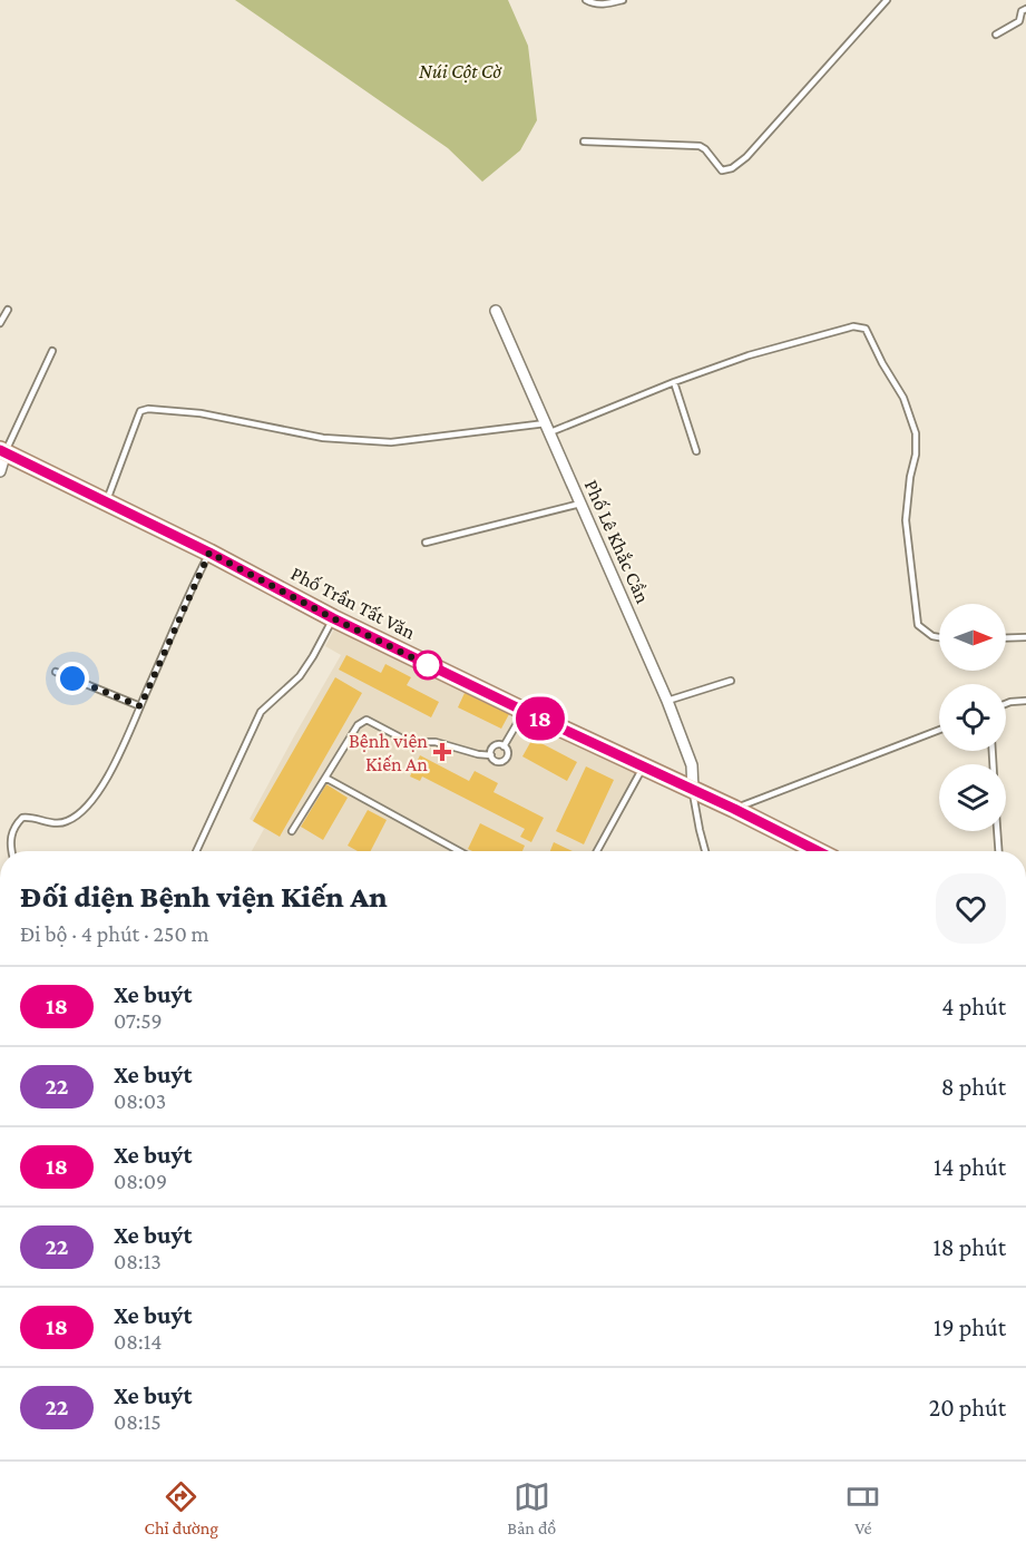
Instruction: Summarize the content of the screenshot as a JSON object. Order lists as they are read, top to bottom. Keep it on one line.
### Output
{"streets":{"main road":["Phố Trần Tất Văn"],"street":["Phố Lê Khắc Cần"]},"crossings":[["Phố Lê Khắc Cần","Phố Trần Tất Văn"]],"parks":["Núi Cột Cờ"],"places":{"health":["Bệnh viện Kiến An"]},"lines":["bus line 18"],"north":"right","page":{"on_map":"18","heading":["Đối diện Bệnh viện Kiến An","Đi bộ · 4 phút · 250 m"],"list":[{"mark":"18","name":"Xe buýt","note":"07:59","value":"4 phút"},{"mark":"22","name":"Xe buýt","note":"08:03","value":"8 phút"},{"mark":"18","name":"Xe buýt","note":"08:09","value":"14 phút"},{"mark":"22","name":"Xe buýt","note":"08:13","value":"18 phút"},{"mark":"18","name":"Xe buýt","note":"08:14","value":"19 phút"},{"mark":"22","name":"Xe buýt","note":"08:15","value":"20 phút"}],"tabs":["Chỉ đường","Bản đồ","Vé"]}}
